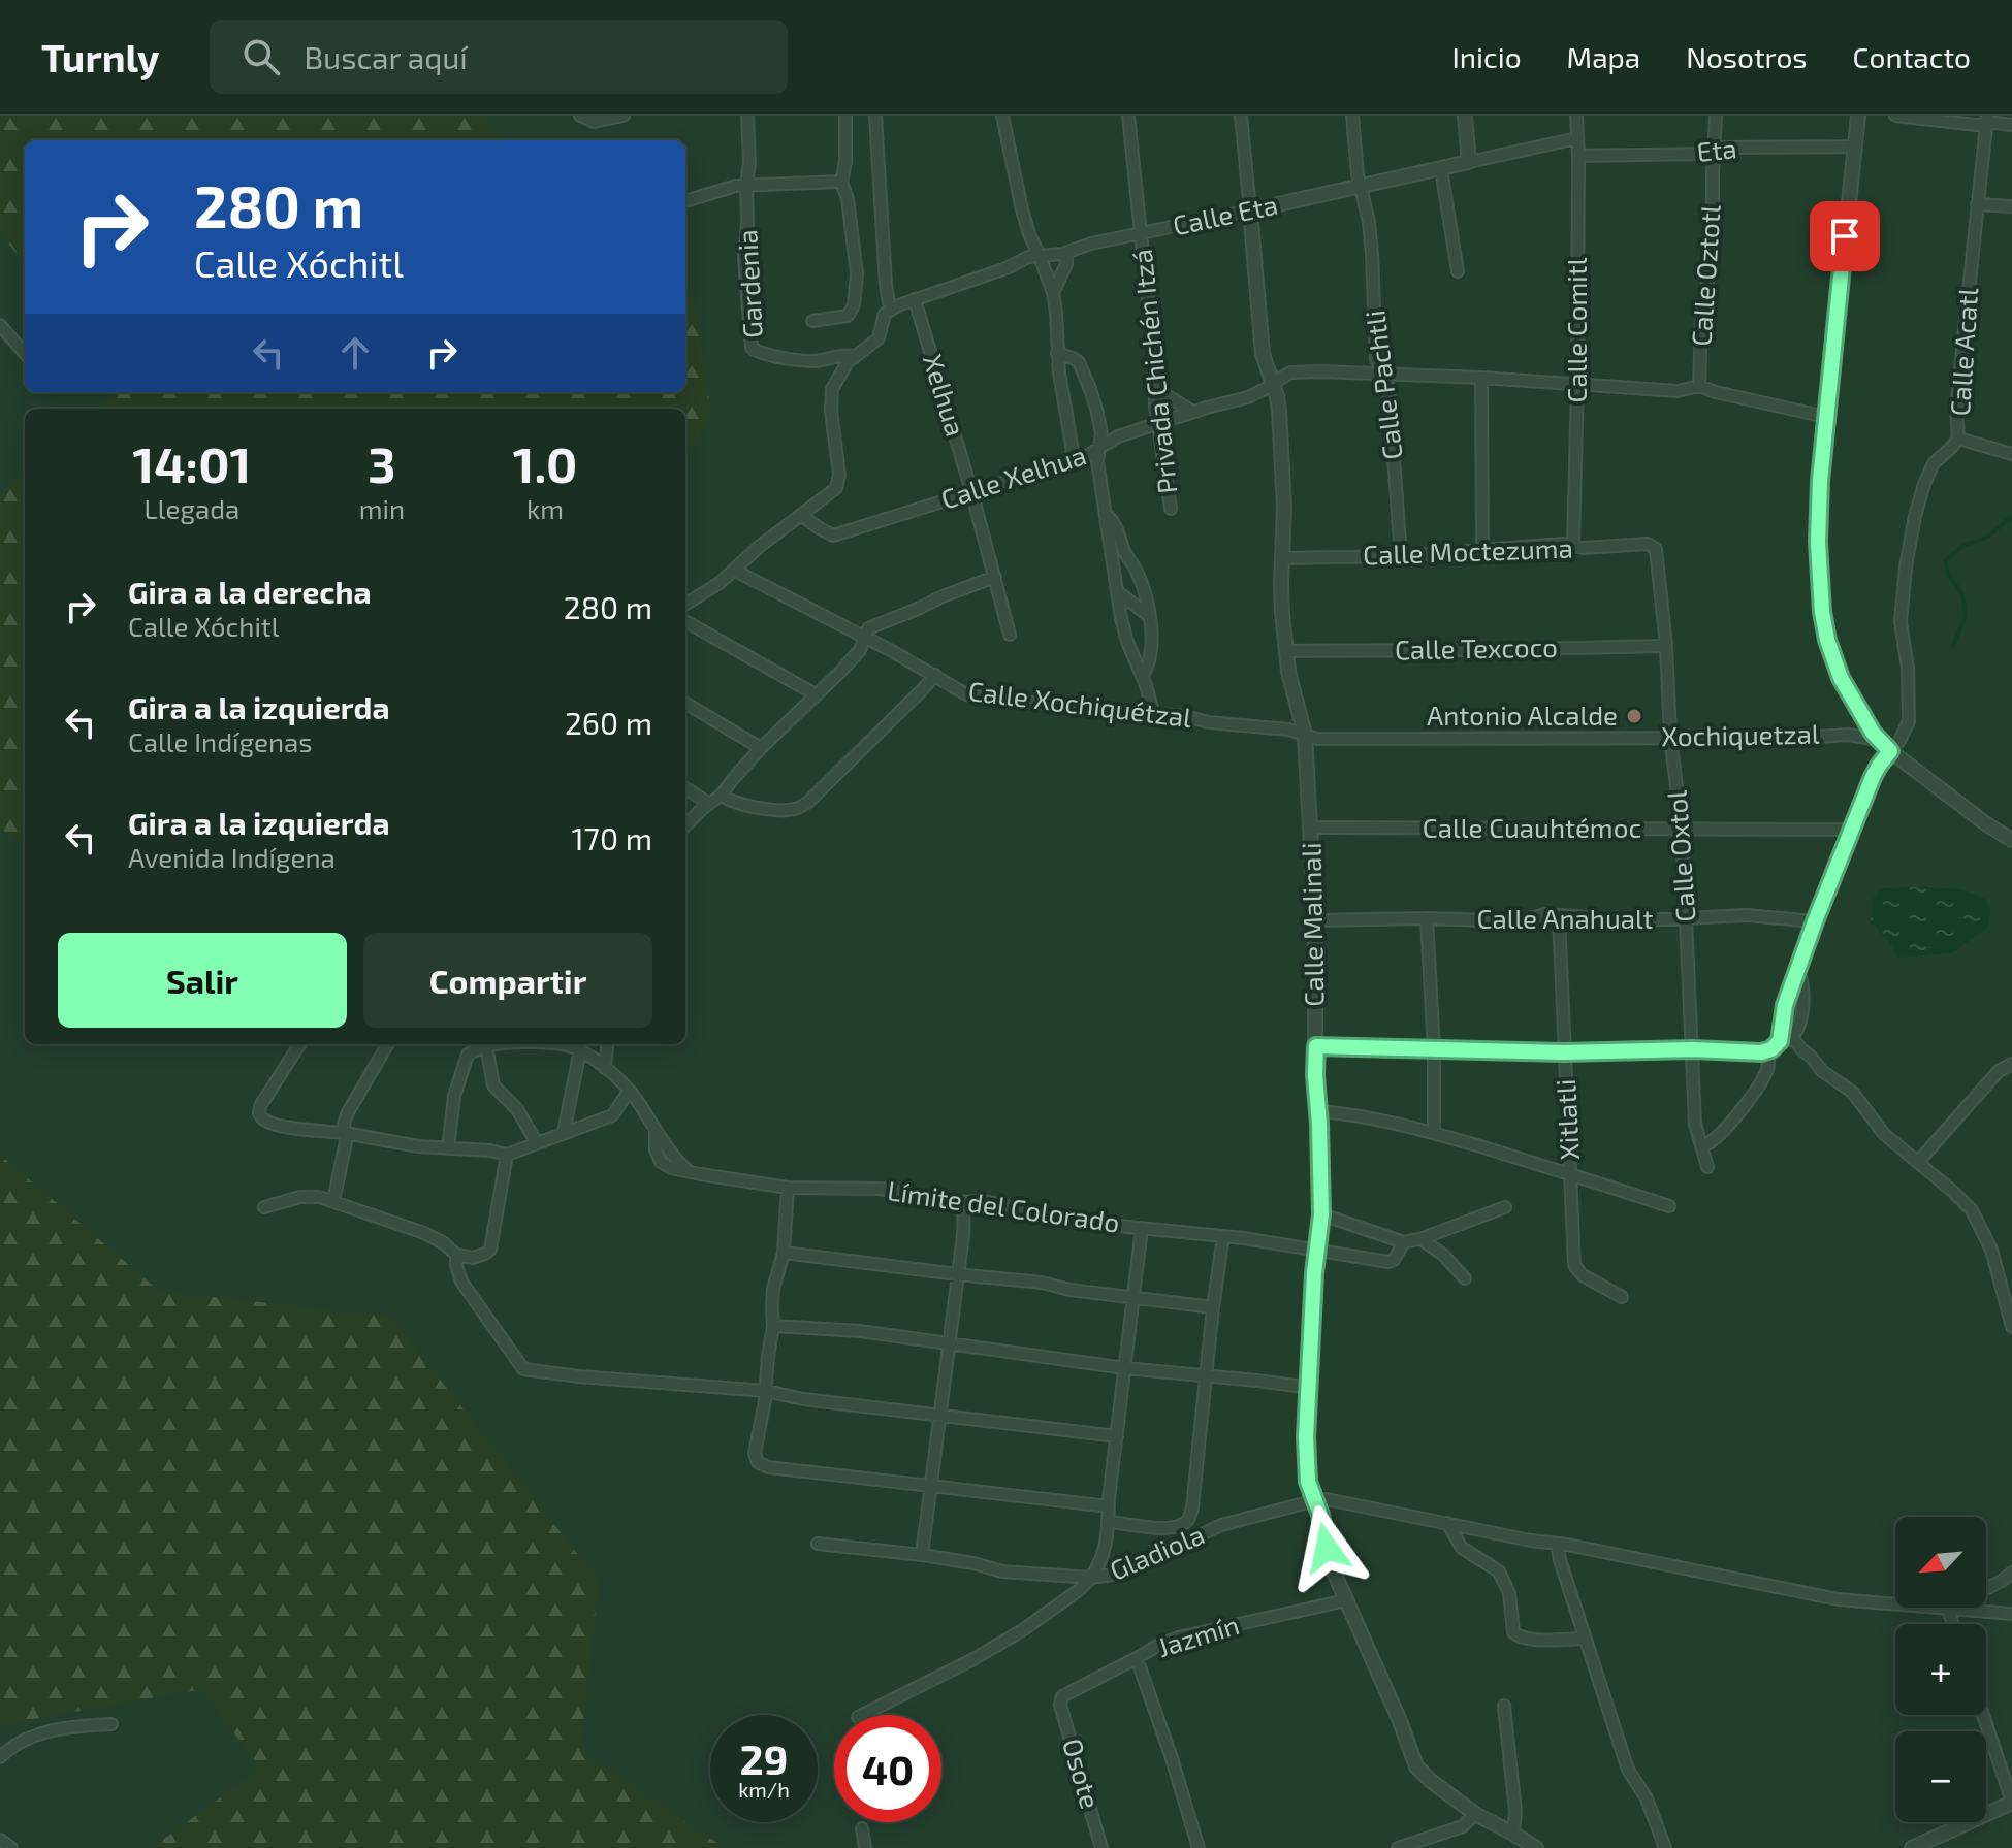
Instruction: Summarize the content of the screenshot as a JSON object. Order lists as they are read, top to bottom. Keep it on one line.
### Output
{"streets":{"street":["Eta","Calle Eta","Calle Oztotl","Gardenia","Calle Comitl","Calle Acatl","Privada Chichén Itzá","Calle Pachtli","Xelhua","Calle Xelhua","Calle Moctezuma","Calle Texcoco","Calle Xochiquétzal","Xochiquetzal","Calle Cuauhtémoc","Calle Oxtol","Calle Anahualt","Calle Malinali","Xitlatli","Límite del Colorado","Gladiola","Jazmín","Osote"]},"crossings":[["Eta","Calle Oztotl"],["Eta","Calle Comitl"],["Calle Eta","Gardenia"],["Calle Eta","Calle Comitl"],["Calle Eta","Privada Chichén Itzá"],["Calle Eta","Calle Pachtli"],["Calle Eta","Xelhua"],["Calle Eta","Calle Xelhua"],["Calle Eta","Calle Malinali"],["Calle Comitl","Calle Moctezuma"],["Privada Chichén Itzá","Calle Xelhua"],["Calle Pachtli","Calle Moctezuma"],["Xelhua","Calle Xelhua"],["Calle Xelhua","Calle Malinali"],["Calle Moctezuma","Calle Oxtol"],["Calle Moctezuma","Calle Malinali"],["Calle Texcoco","Calle Oxtol"],["Calle Texcoco","Calle Malinali"],["Calle Xochiquétzal","Xochiquetzal"],["Calle Xochiquétzal","Calle Malinali"],["Xochiquetzal","Calle Oxtol"],["Xochiquetzal","Calle Malinali"],["Calle Cuauhtémoc","Calle Oxtol"],["Calle Cuauhtémoc","Calle Malinali"],["Calle Oxtol","Calle Anahualt"],["Calle Anahualt","Calle Malinali"],["Calle Anahualt","Xitlatli"],["Calle Malinali","Límite del Colorado"],["Calle Malinali","Gladiola"],["Calle Malinali","Jazmín"],["Jazmín","Osote"]],"places":["Antonio Alcalde"],"north":"bottom left","page":{"header":"Turnly","search":"Buscar aquí","nav":["Inicio","Mapa","Nosotros","Contacto"],"turn":["280 m","Calle Xóchitl"],"eta":["14:01","Llegada","3","min","1.0","km"],"list":[{"name":"Gira a la derecha","note":"Calle Xóchitl","value":"280 m"},{"name":"Gira a la izquierda","note":"Calle Indígenas","value":"260 m"},{"name":"Gira a la izquierda","note":"Avenida Indígena","value":"170 m"}],"buttons":["Salir","Compartir"],"map_buttons":["+","−"],"speed":"29 km/h","limit":"40"}}
